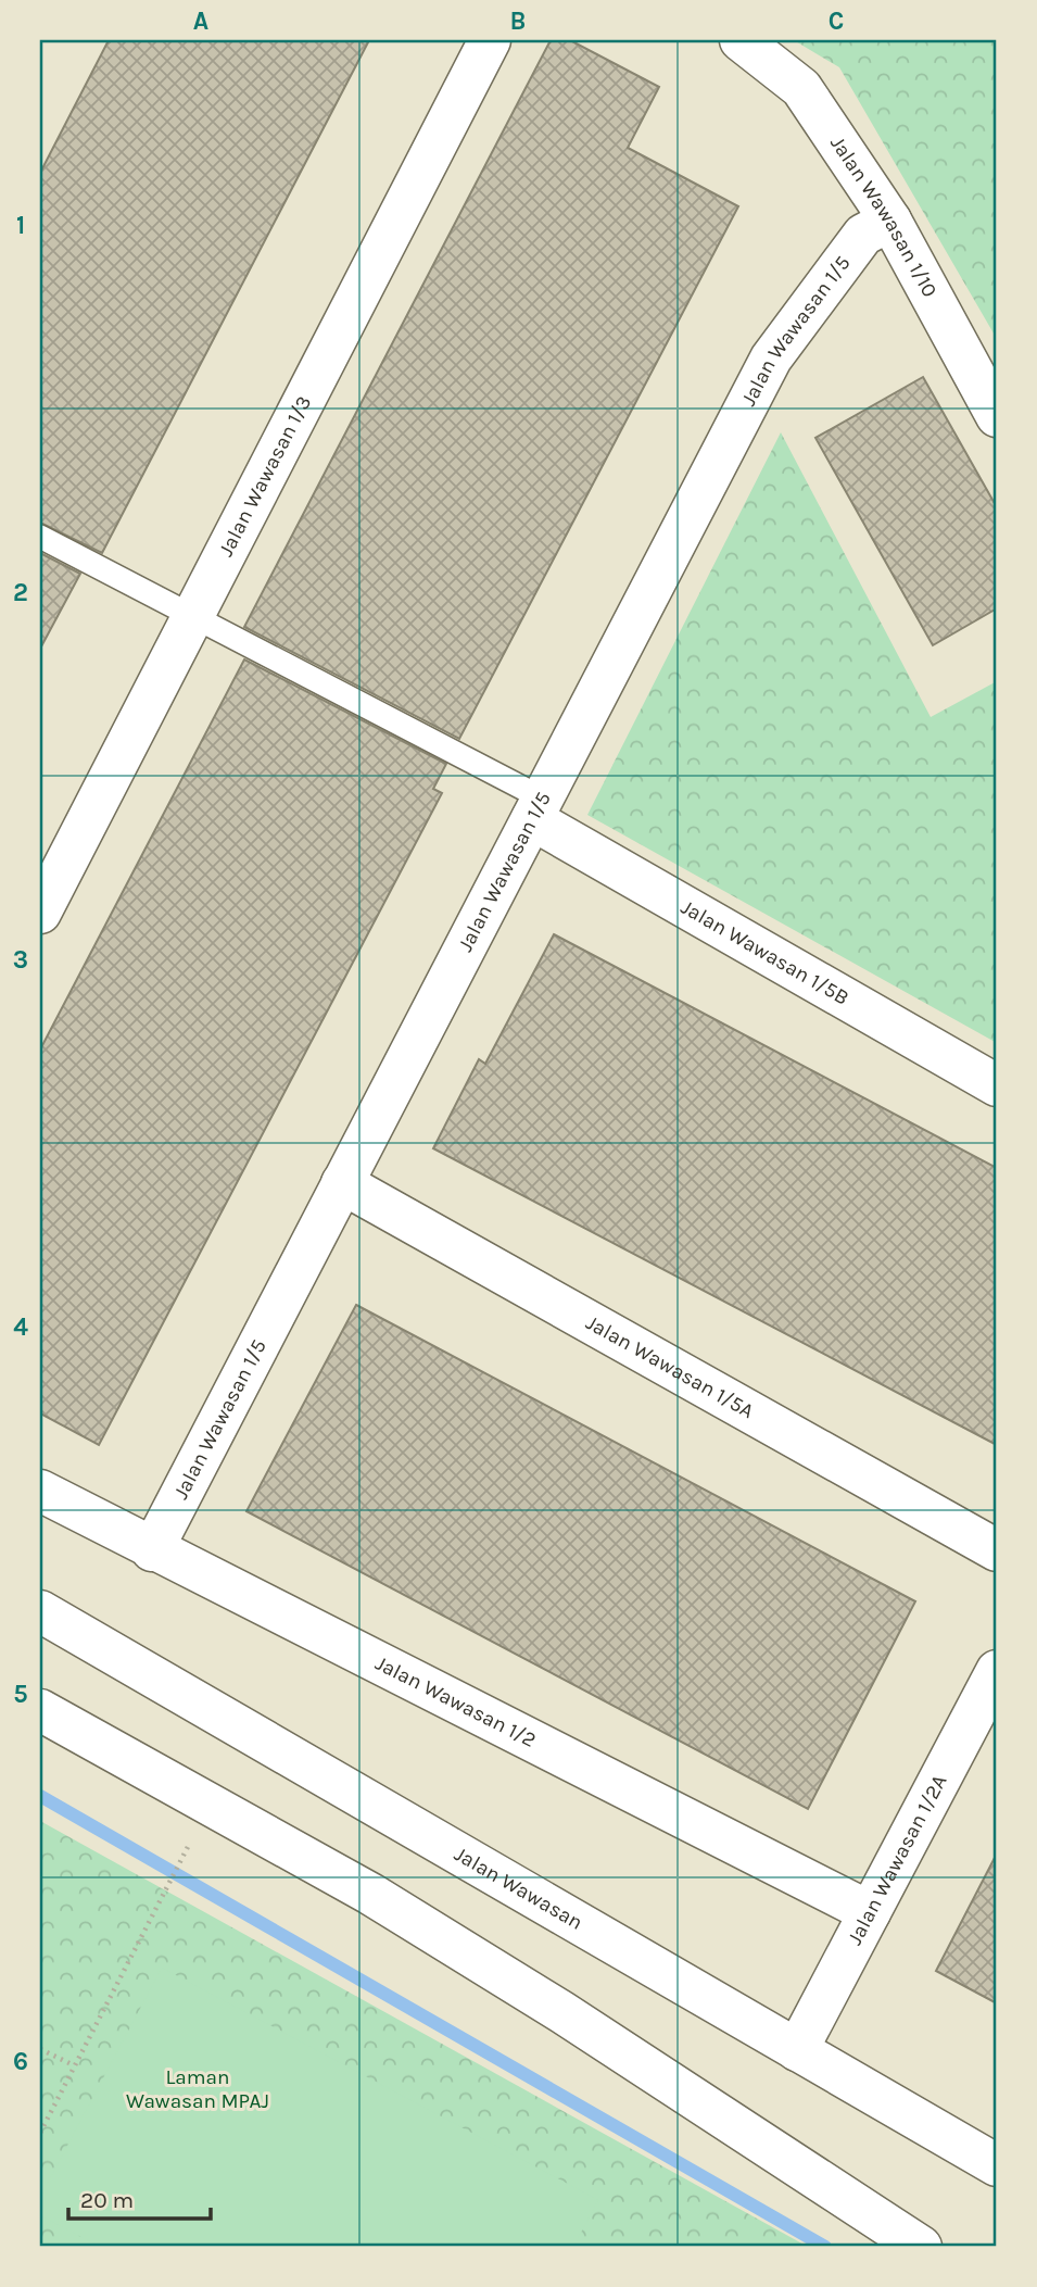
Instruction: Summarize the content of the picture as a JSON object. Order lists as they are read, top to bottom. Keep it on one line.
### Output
{"streets":{"street":["Jalan Wawasan 1/10","Jalan Wawasan 1/5","Jalan Wawasan 1/3","Jalan Wawasan 1/5B","Jalan Wawasan 1/5A","Jalan Wawasan 1/2","Jalan Wawasan 1/2A","Jalan Wawasan"]},"crossings":[["Jalan Wawasan 1/10","Jalan Wawasan 1/5"],["Jalan Wawasan 1/5","Jalan Wawasan 1/5B"],["Jalan Wawasan 1/5","Jalan Wawasan 1/5A"],["Jalan Wawasan 1/5","Jalan Wawasan 1/2"],["Jalan Wawasan 1/2","Jalan Wawasan 1/2A"],["Jalan Wawasan 1/2A","Jalan Wawasan"]],"parks":["Laman Wawasan MPAJ"],"scale_bar":"20 m","grid":{"columns":["A","B","C"],"rows":["1","2","3","4","5","6"]}}
